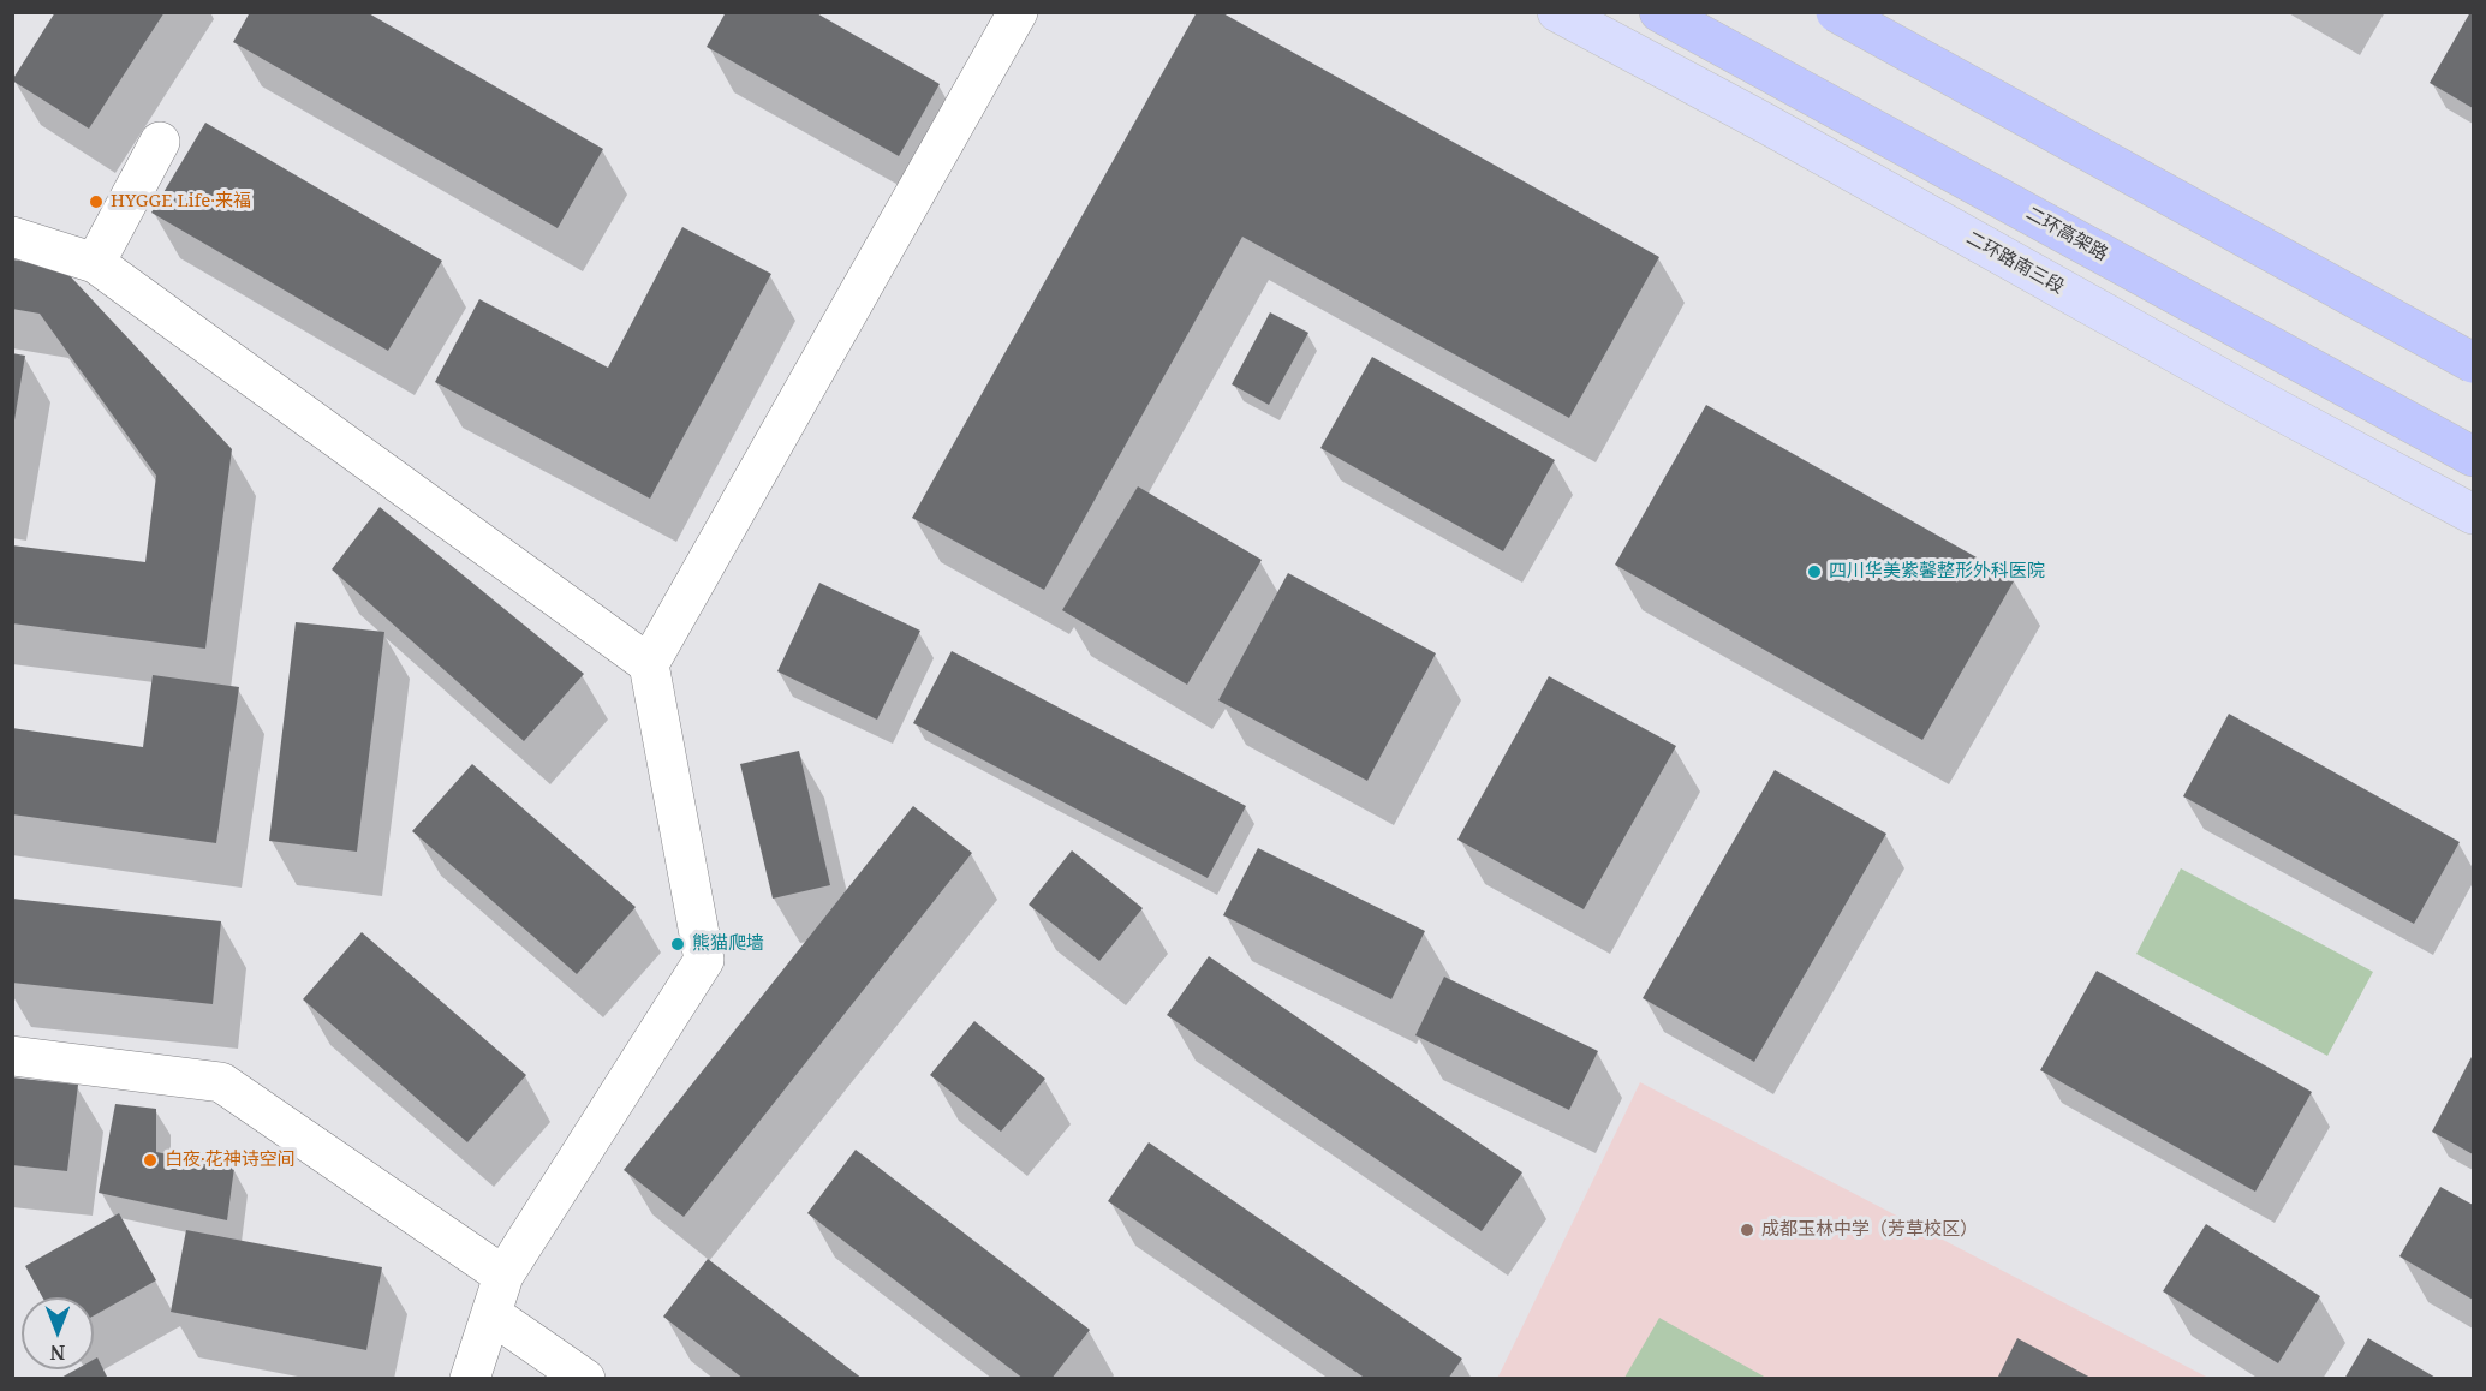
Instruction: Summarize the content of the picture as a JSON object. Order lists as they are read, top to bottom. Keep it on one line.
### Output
{"streets":{"highway":["二环高架路"],"main road":["二环路南三段"]},"places":["HYGGE Life·来福","四川华美紫馨整形外科医院","熊猫爬墙","白夜·花神诗空间","成都玉林中学（芳草校区）"],"north":"bottom"}
